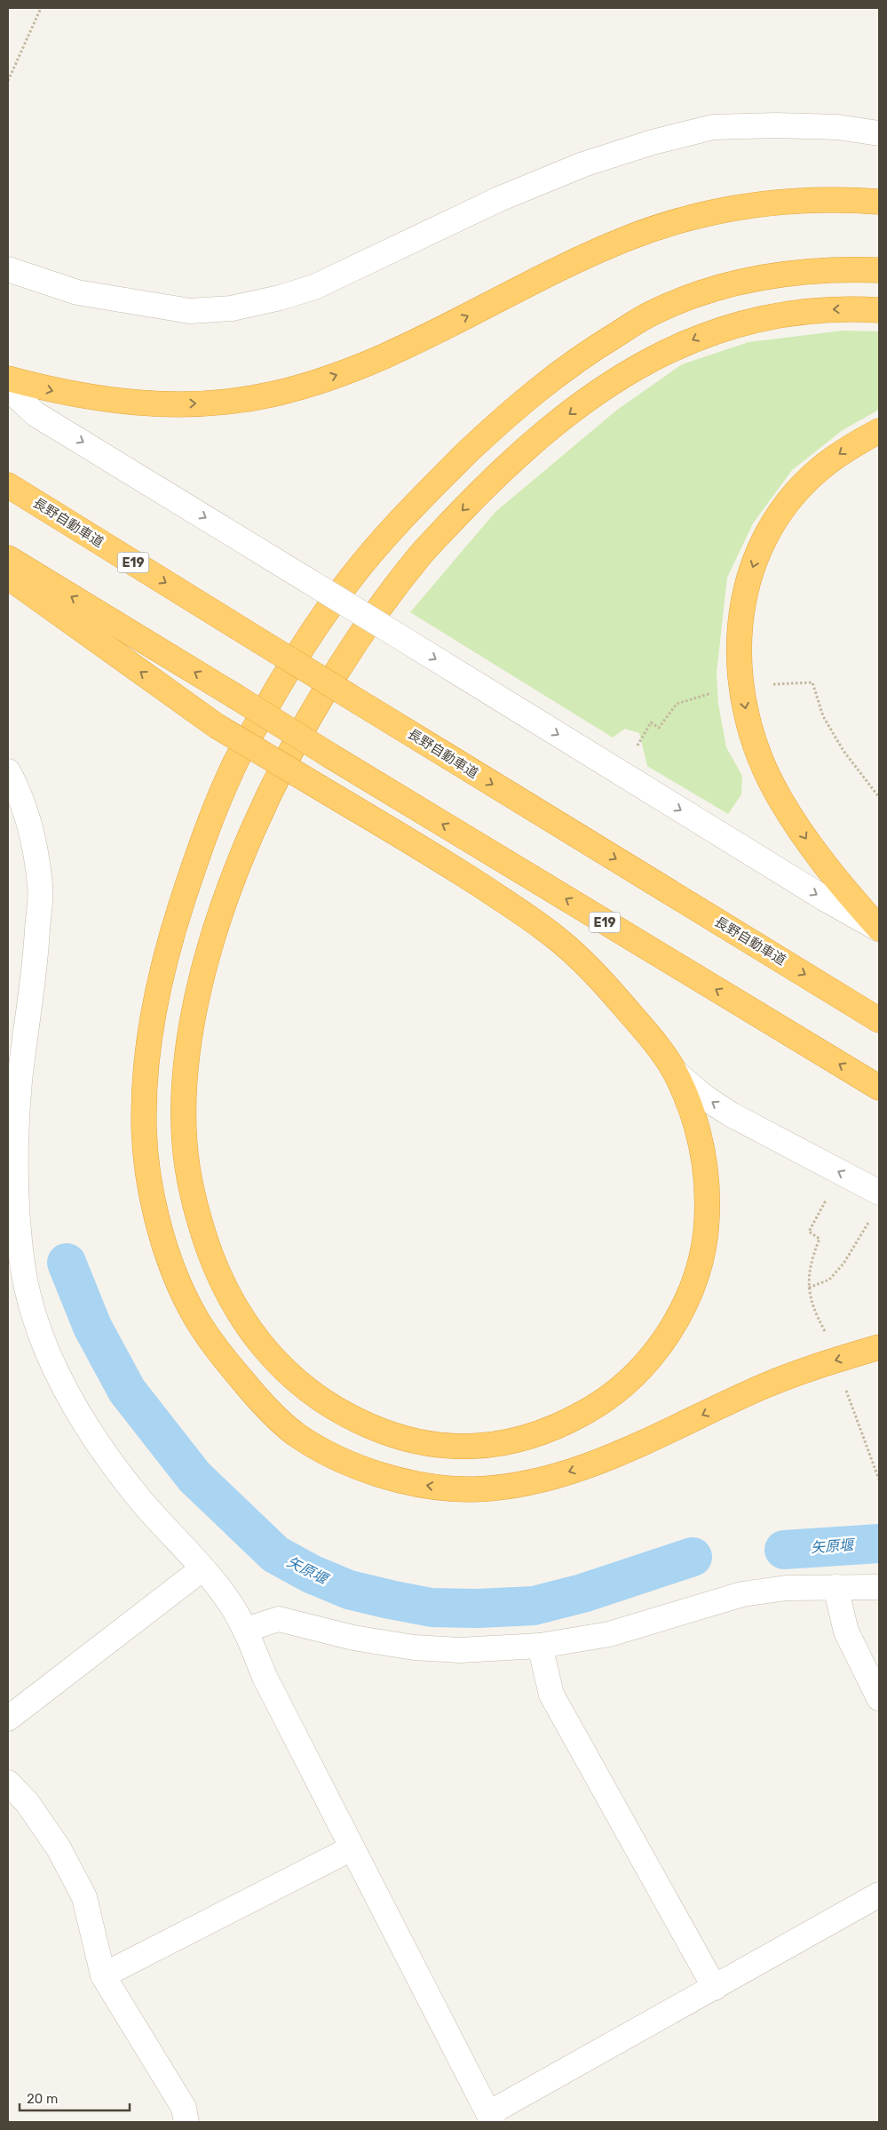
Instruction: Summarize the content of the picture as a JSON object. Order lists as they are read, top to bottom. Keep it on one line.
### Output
{"streets":{"highway":["長野自動車道","E19"]},"water":["矢原堰"],"scale_bar":"20 m"}
